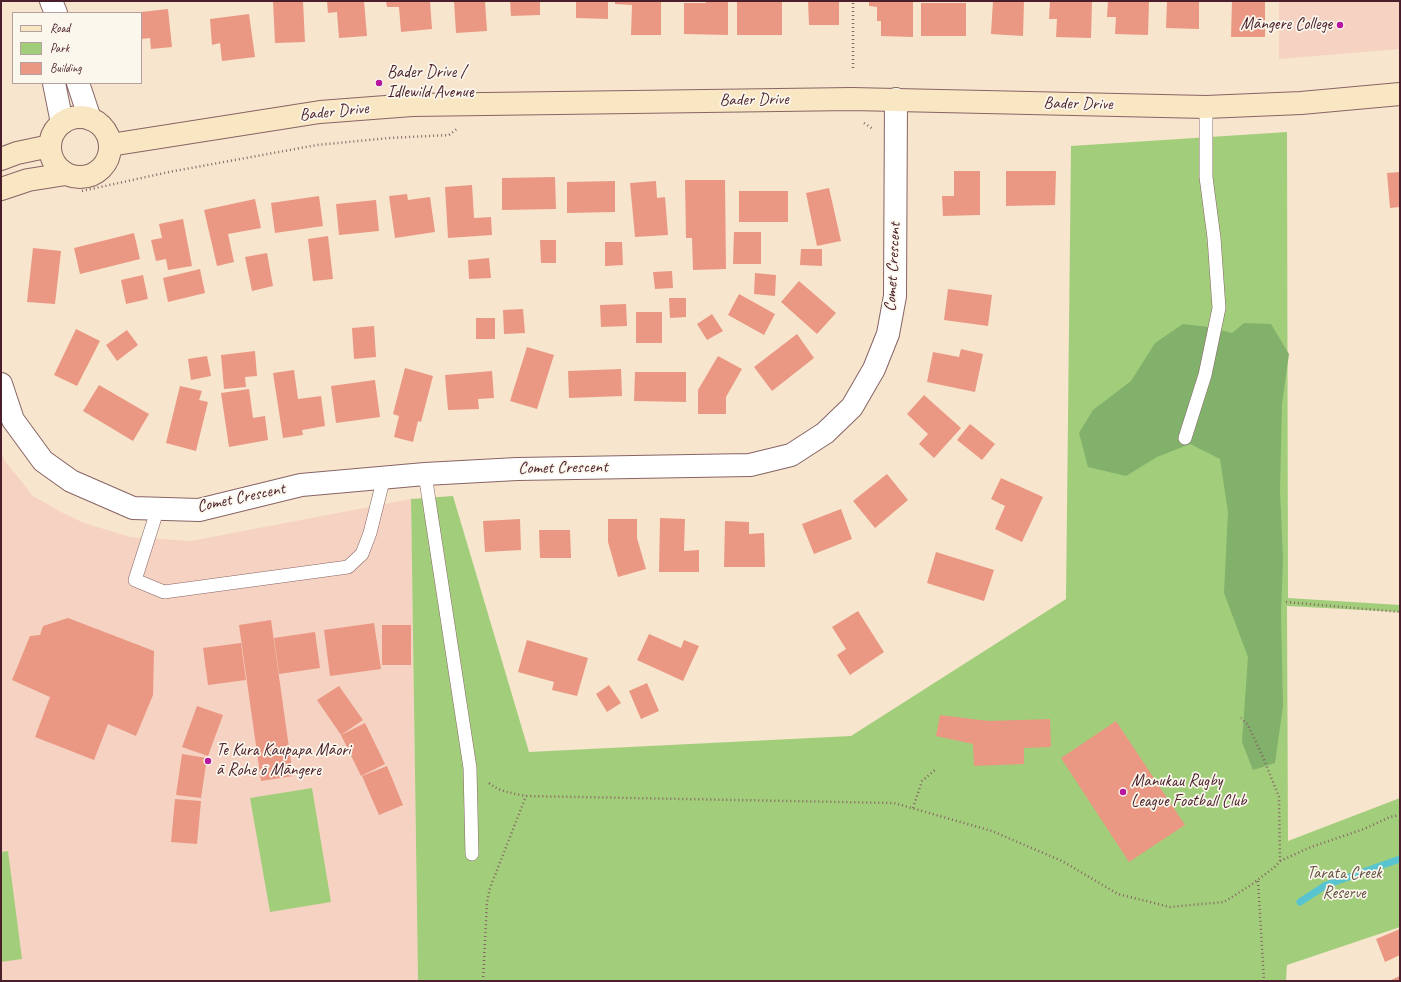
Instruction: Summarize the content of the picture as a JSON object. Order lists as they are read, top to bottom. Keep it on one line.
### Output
{"streets":{"main road":["Bader Drive"],"street":["Comet Crescent"]},"crossings":[["Bader Drive","Comet Crescent"]],"parks":["Tarata Creek Reserve"],"places":["Māngere College","Bader Drive / Idlewild Avenue","Te Kura Kaupapa Māori ā Rohe ō Māngere","Manukau Rugby League Football Club"],"legend":["Road","Park","Building"]}
